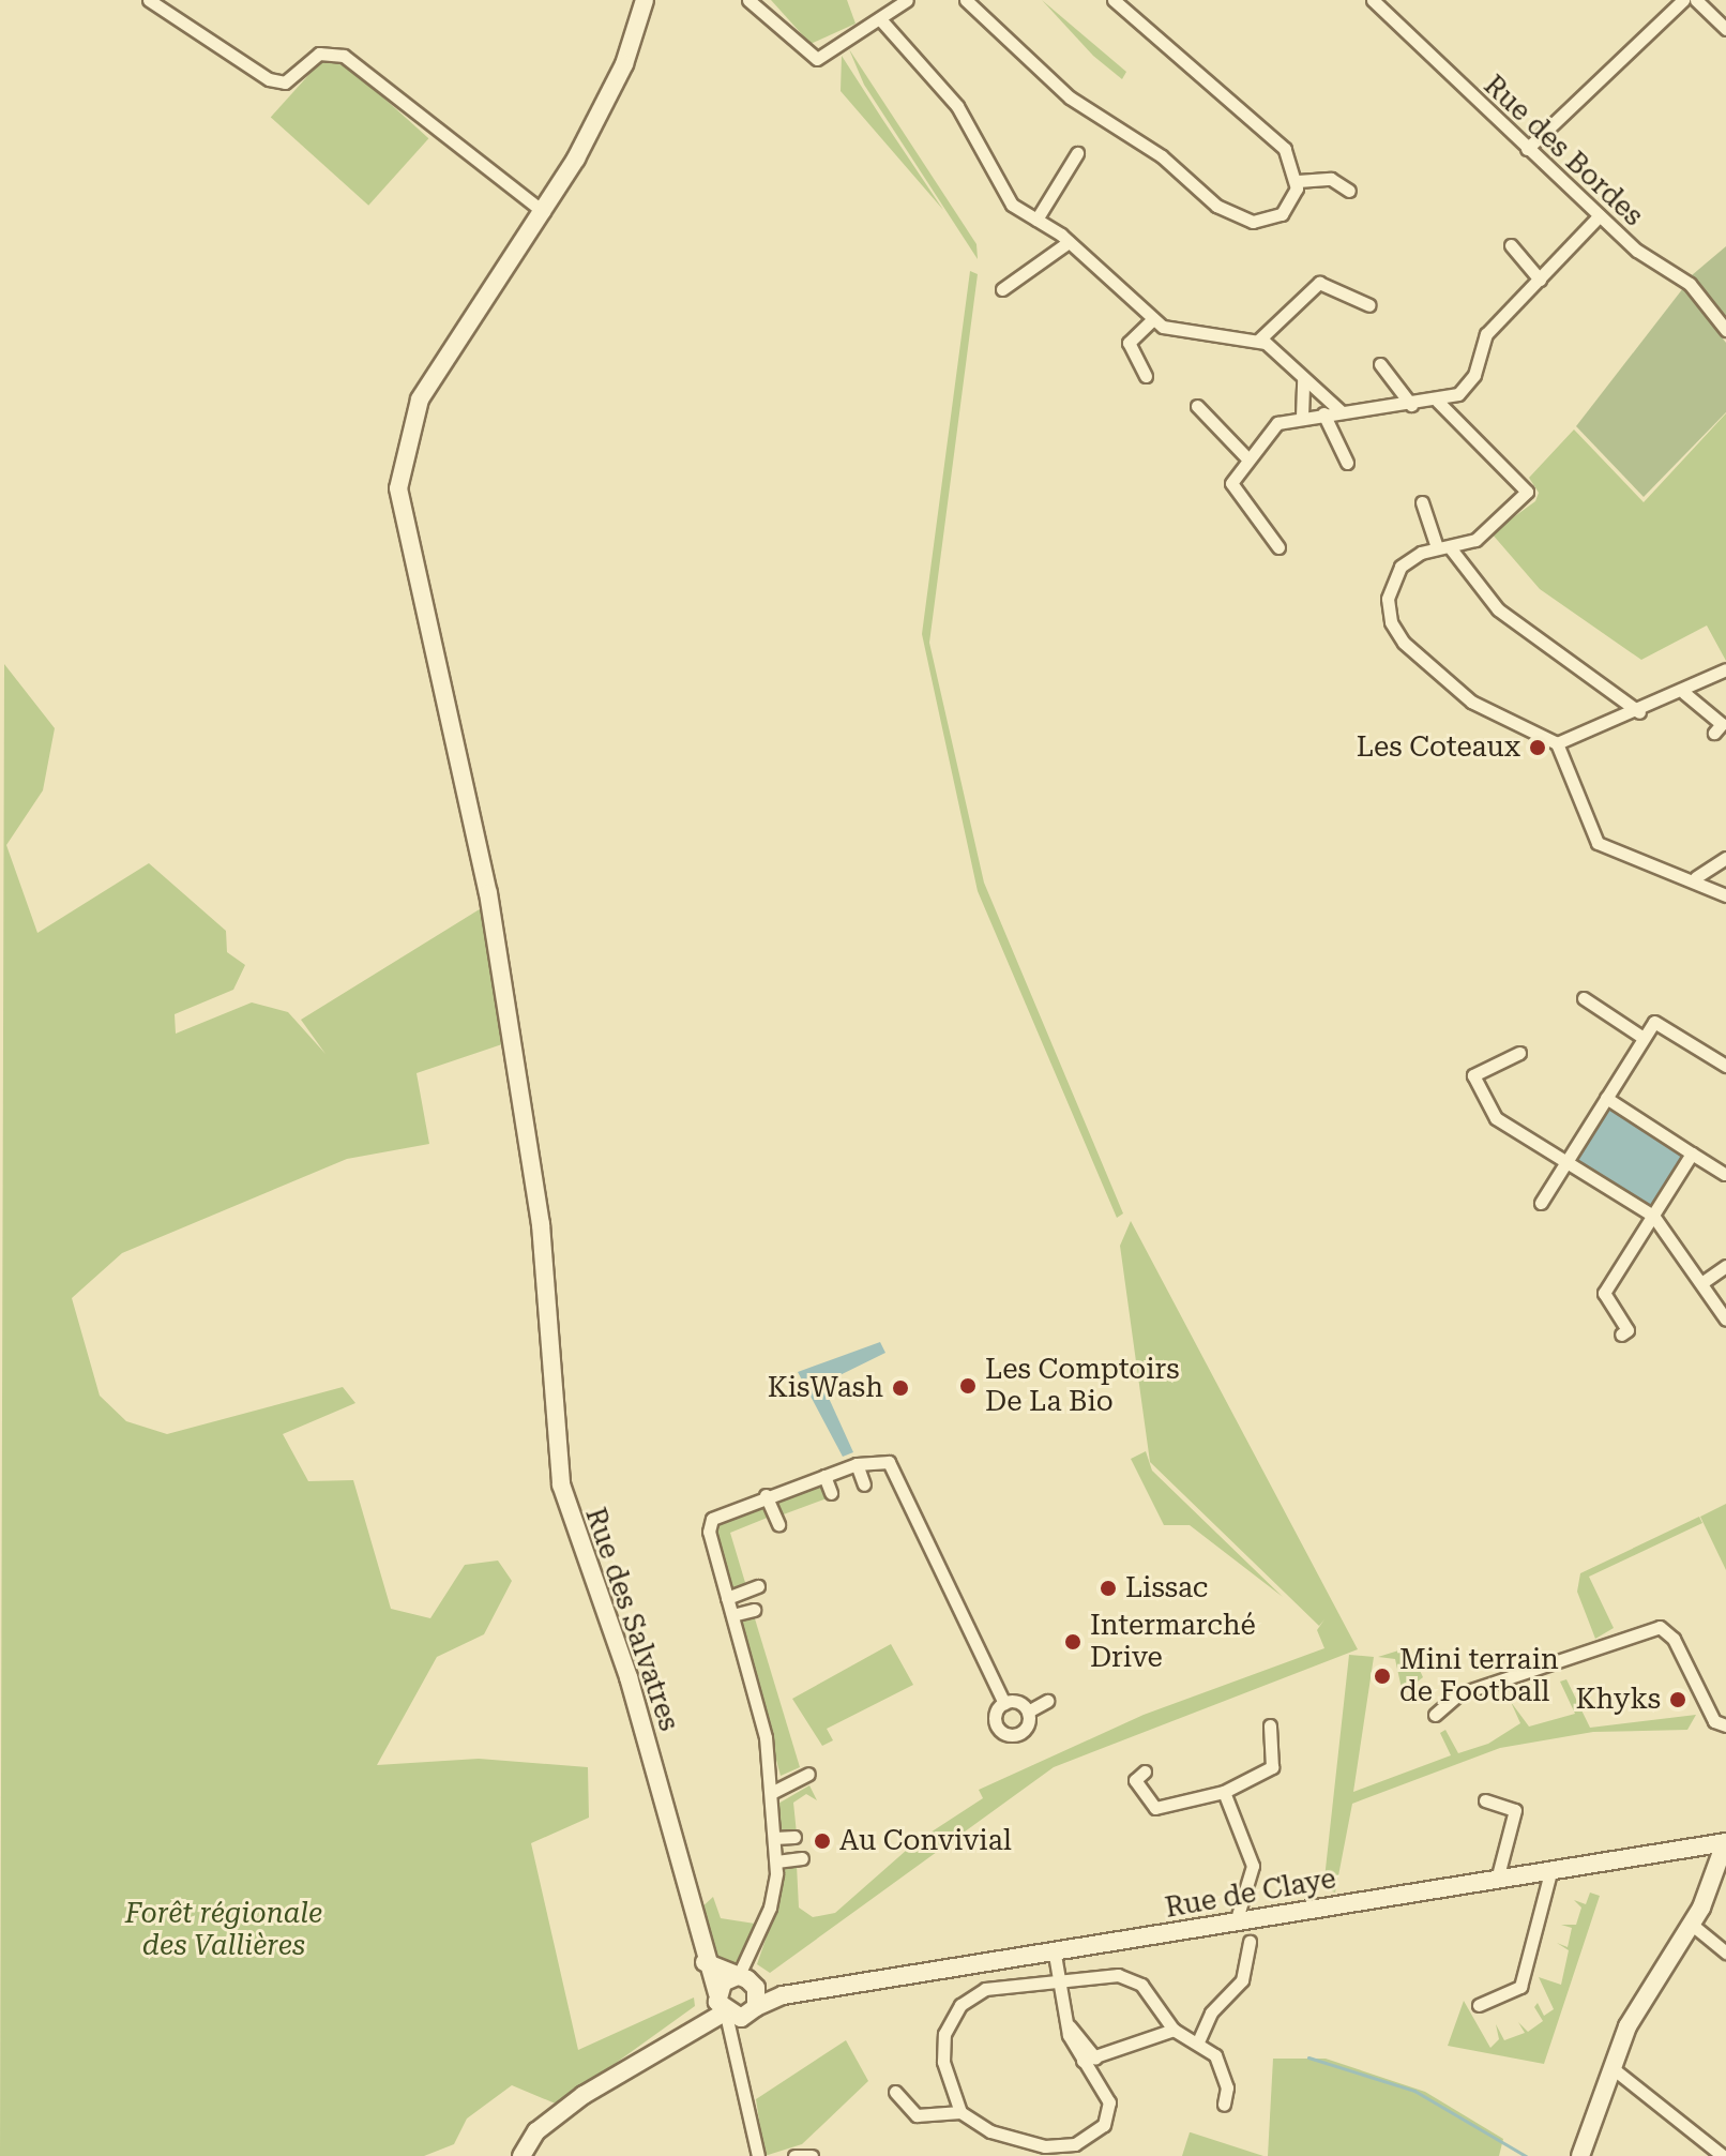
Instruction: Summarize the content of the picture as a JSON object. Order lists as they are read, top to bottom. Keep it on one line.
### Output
{"streets":{"street":["Rue des Bordes","Rue des Salvatres","Rue de Claye"]},"parks":["Forêt régionale des Vallières"],"places":["Les Coteaux","Les Comptoirs De La Bio","KisWash","Lissac","Intermarché Drive","Mini terrain de Football","Khyks","Au Convivial"]}
